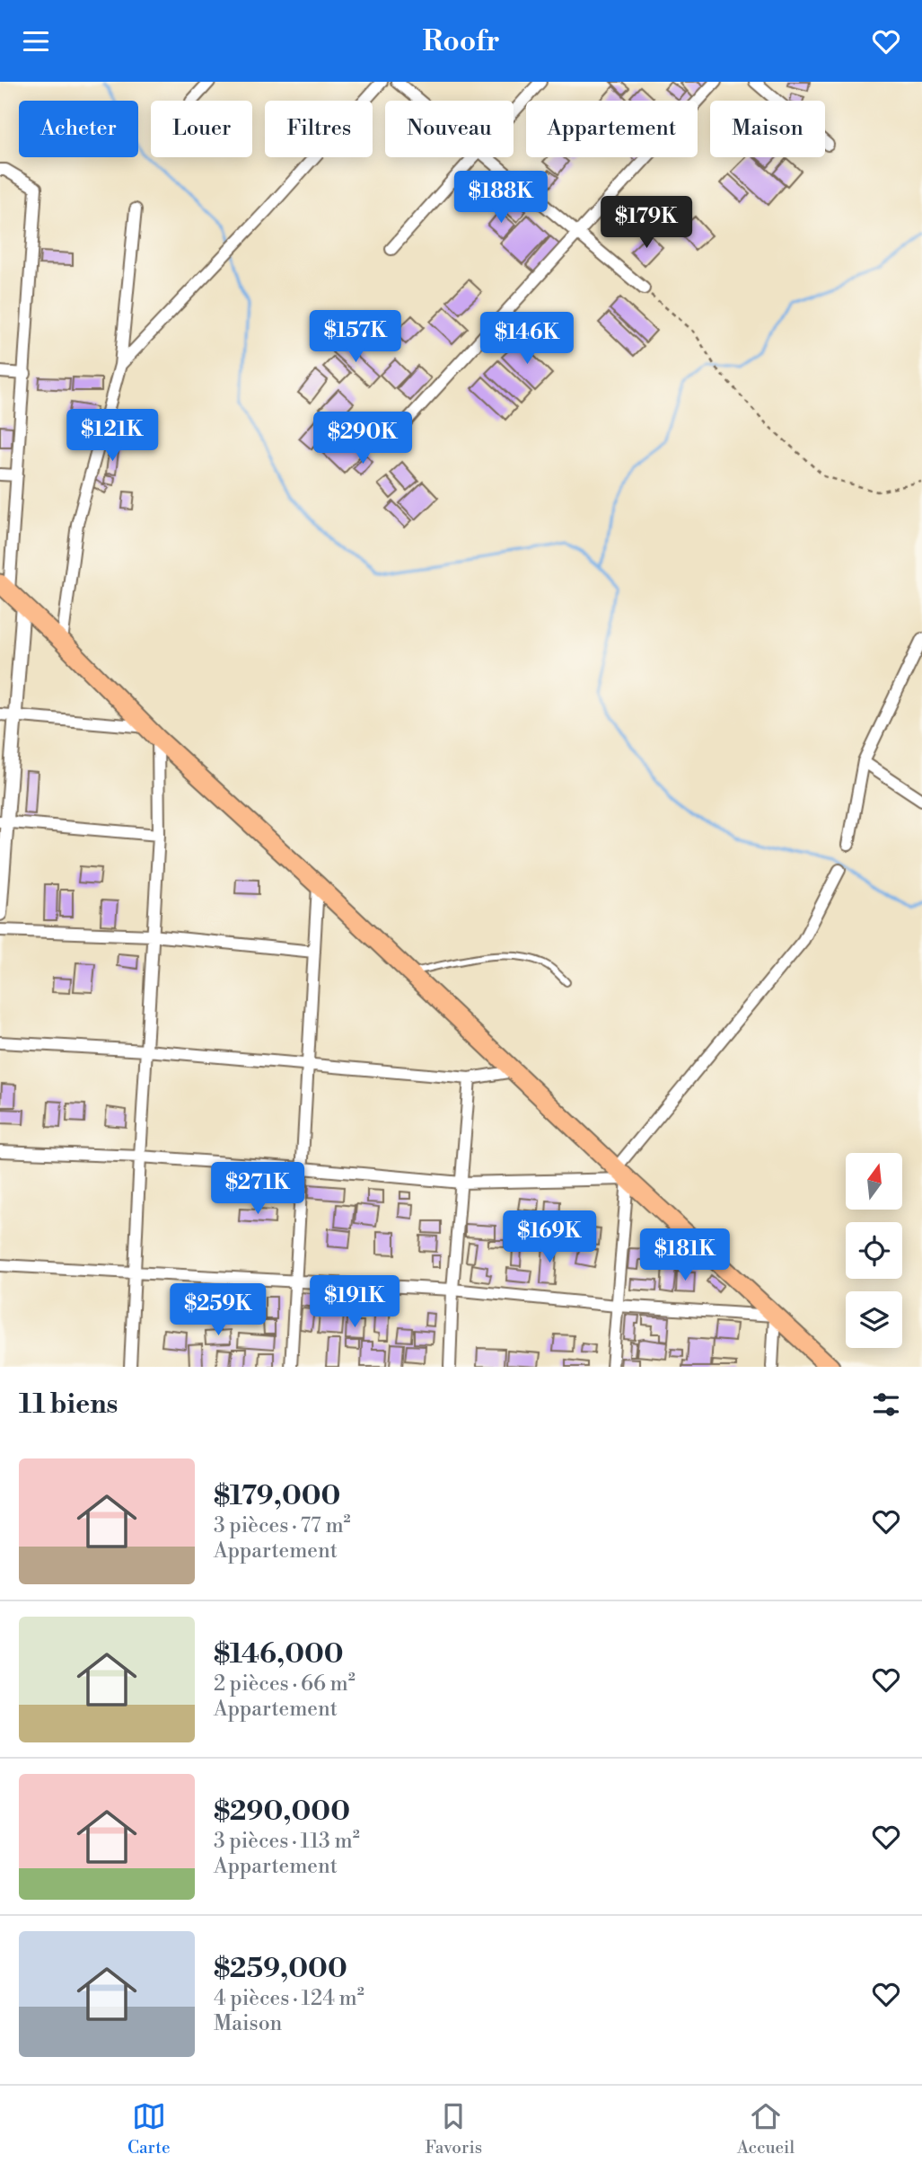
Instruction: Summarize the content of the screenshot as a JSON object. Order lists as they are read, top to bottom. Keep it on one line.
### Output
{"north":"top","page":{"header":"Roofr","chip":["Acheter","Louer","Filtres","Nouveau","Appartement","Maison"],"price":["$188K","$179K","$157K","$146K","$121K","$290K","$271K","$169K","$181K","$191K","$259K"],"heading":"11 biens","list":[{"name":"$179,000","note":"3 pièces · 77 m² · Appartement"},{"name":"$146,000","note":"2 pièces · 66 m² · Appartement"},{"name":"$290,000","note":"3 pièces · 113 m² · Appartement"},{"name":"$259,000","note":"4 pièces · 124 m² · Maison"}],"tabs":["Carte","Favoris","Accueil"]}}
